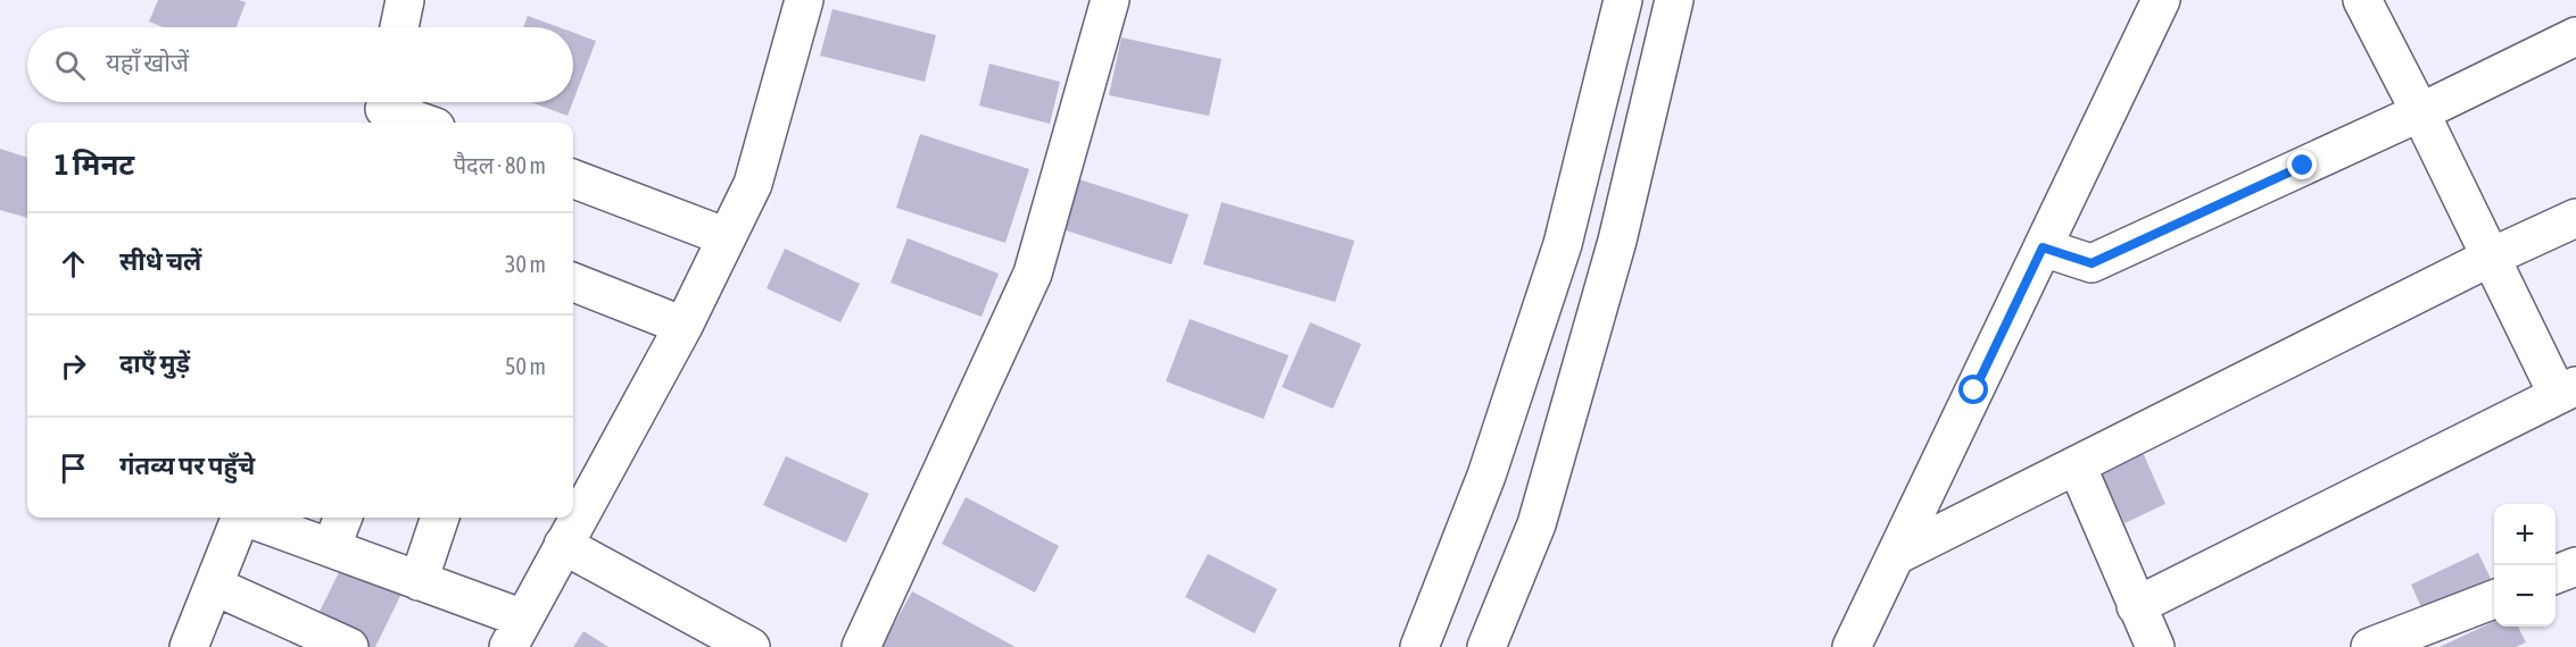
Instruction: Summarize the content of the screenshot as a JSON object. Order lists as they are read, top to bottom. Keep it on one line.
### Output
{"page":{"search":"यहाँ खोजें","heading":["1 मिनट","पैदल · 80 m"],"list":[["सीधे चलें","30 m"],["दाएँ मुड़ें","50 m"],"गंतव्य पर पहुँचे"],"map_buttons":["+","−"]}}
